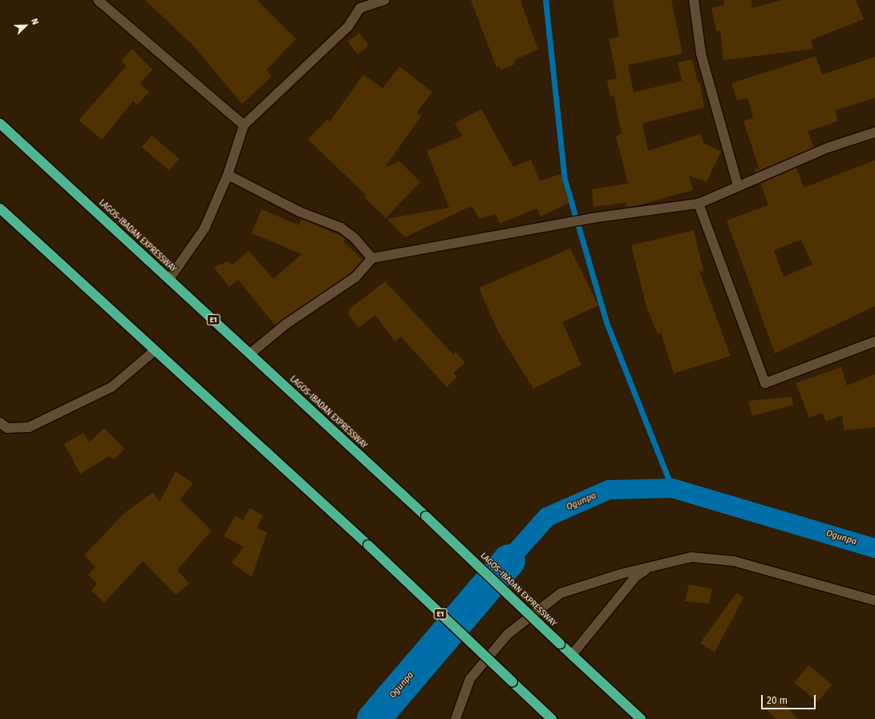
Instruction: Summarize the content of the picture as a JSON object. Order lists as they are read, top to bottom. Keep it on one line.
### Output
{"streets":{"highway":["LAGOS-IBADAN EXPRESSWAY","E1"]},"water":["Ogunpa"],"scale_bar":"20 m","north":"top right"}
